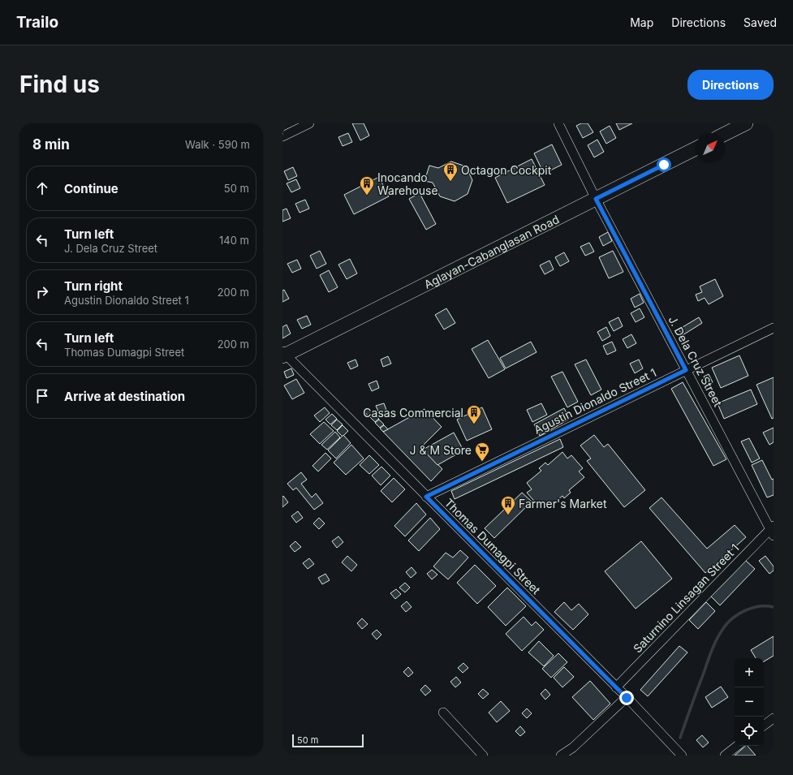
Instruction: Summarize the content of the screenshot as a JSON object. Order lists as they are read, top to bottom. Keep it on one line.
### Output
{"streets":{"main road":["Aglayan-Cabanglasan Road"],"street":["J. Dela Cruz Street","Agustin Dionaldo Street 1","Thomas Dumagpi Street","Saturnino Linsagan Street 1"]},"crossings":[["Aglayan-Cabanglasan Road","J. Dela Cruz Street"],["Aglayan-Cabanglasan Road","Thomas Dumagpi Street"],["J. Dela Cruz Street","Agustin Dionaldo Street 1"],["J. Dela Cruz Street","Saturnino Linsagan Street 1"],["Agustin Dionaldo Street 1","Thomas Dumagpi Street"],["Thomas Dumagpi Street","Saturnino Linsagan Street 1"]],"places":{"building":["Octagon Cockpit","Inocando Warehouse","Casas Commercial","Farmer's Market"],"supermarket":["J & M Store"]},"scale_bar":"50 m","north":"top right","page":{"header":"Trailo","nav":["Map","Directions","Saved"],"buttons":"Directions","title":"Find us","heading":["8 min","Walk · 590 m"],"list":[["Continue","50 m"],["Turn left","J. Dela Cruz Street","140 m"],["Turn right","Agustin Dionaldo Street 1","200 m"],["Turn left","Thomas Dumagpi Street","200 m"],"Arrive at destination"],"map_buttons":["+","−"],"scale":"50 m"}}
